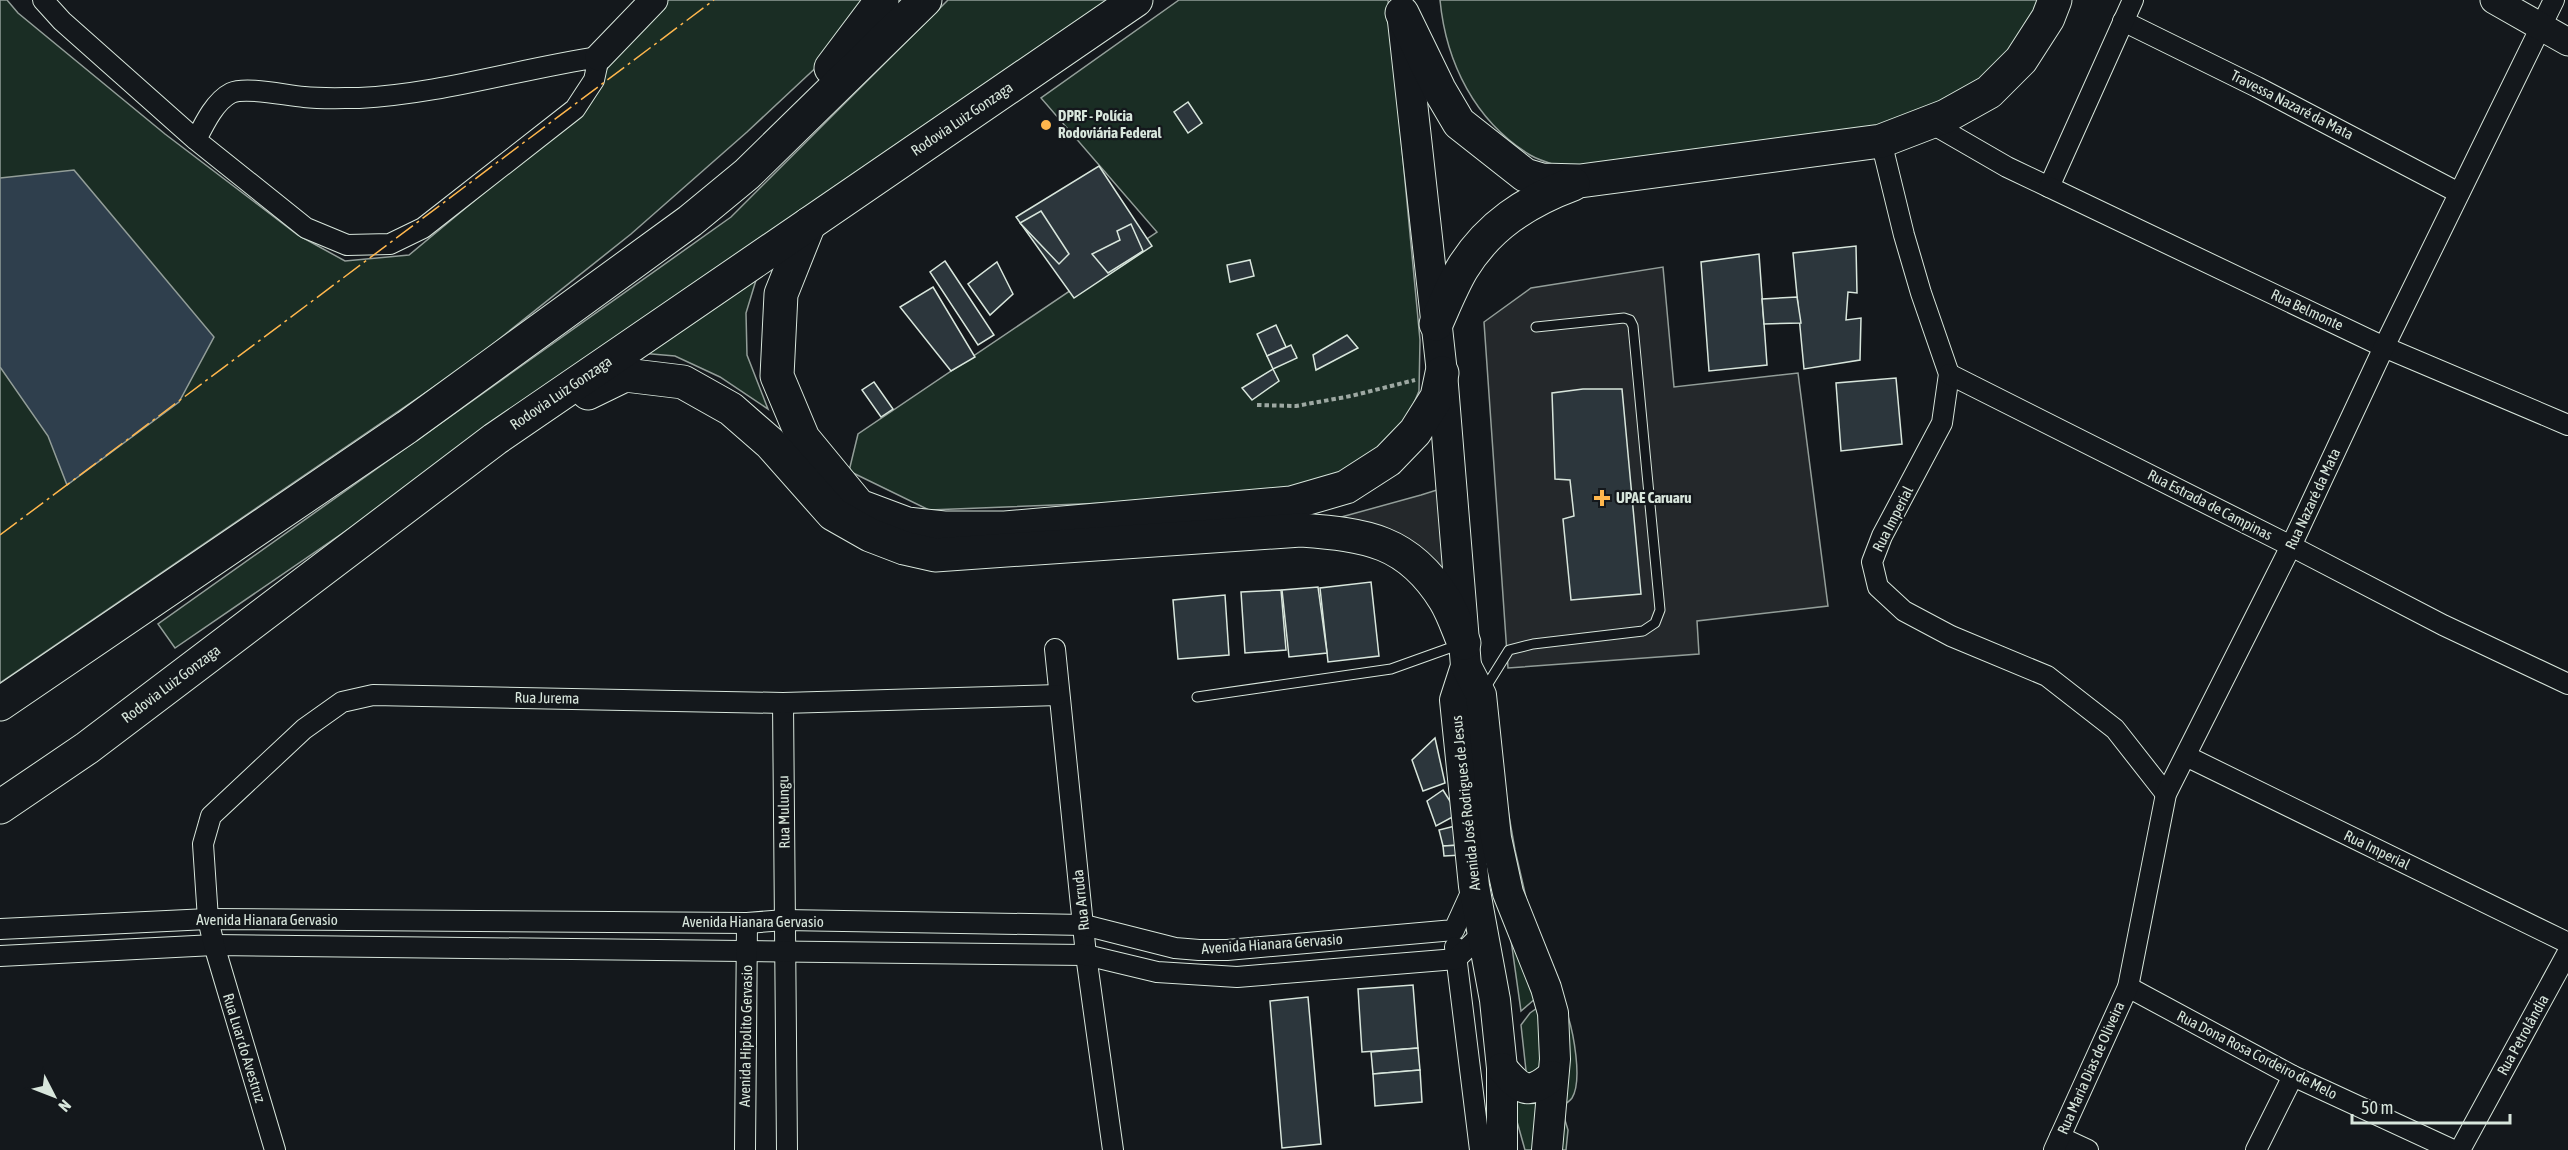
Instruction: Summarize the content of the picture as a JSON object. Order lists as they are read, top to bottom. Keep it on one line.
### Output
{"streets":{"highway":["Rodovia Luiz Gonzaga"],"main road":["Avenida José Rodrigues de Jesus"],"street":["Travessa Nazaré da Mata","Rua Belmonte","Rua Nazaré da Mata","Rua Estrada de Campinas","Rua Imperial","Rua Jurema","Rua Mulungu","Rua Arruda","Avenida Hianara Gervasio","Rua Petrolândia","Avenida Hipolito Gervasio","Rua Luar do Avestruz","Rua Dona Rosa Cordeiro de Melo","Rua Maria Dias de Oliveira"]},"crossings":[["Travessa Nazaré da Mata","Rua Nazaré da Mata"],["Rua Belmonte","Rua Nazaré da Mata"],["Rua Nazaré da Mata","Rua Estrada de Campinas"],["Rua Nazaré da Mata","Rua Imperial"],["Rua Nazaré da Mata","Rua Dona Rosa Cordeiro de Melo"],["Rua Nazaré da Mata","Rua Maria Dias de Oliveira"],["Rua Estrada de Campinas","Rua Imperial"],["Rua Jurema","Rua Mulungu"],["Rua Jurema","Rua Arruda"],["Rua Jurema","Avenida Hianara Gervasio"],["Rua Jurema","Rua Luar do Avestruz"],["Avenida José Rodrigues de Jesus","Avenida Hianara Gervasio"],["Rua Mulungu","Avenida Hianara Gervasio"],["Rua Arruda","Avenida Hianara Gervasio"],["Avenida Hianara Gervasio","Avenida Hipolito Gervasio"],["Avenida Hianara Gervasio","Rua Luar do Avestruz"],["Rua Dona Rosa Cordeiro de Melo","Rua Maria Dias de Oliveira"]],"places":{"other":["DPRF - Polícia Rodoviária Federal"],"health":["UPAE Caruaru"]},"scale_bar":"50 m","north":"bottom right"}
